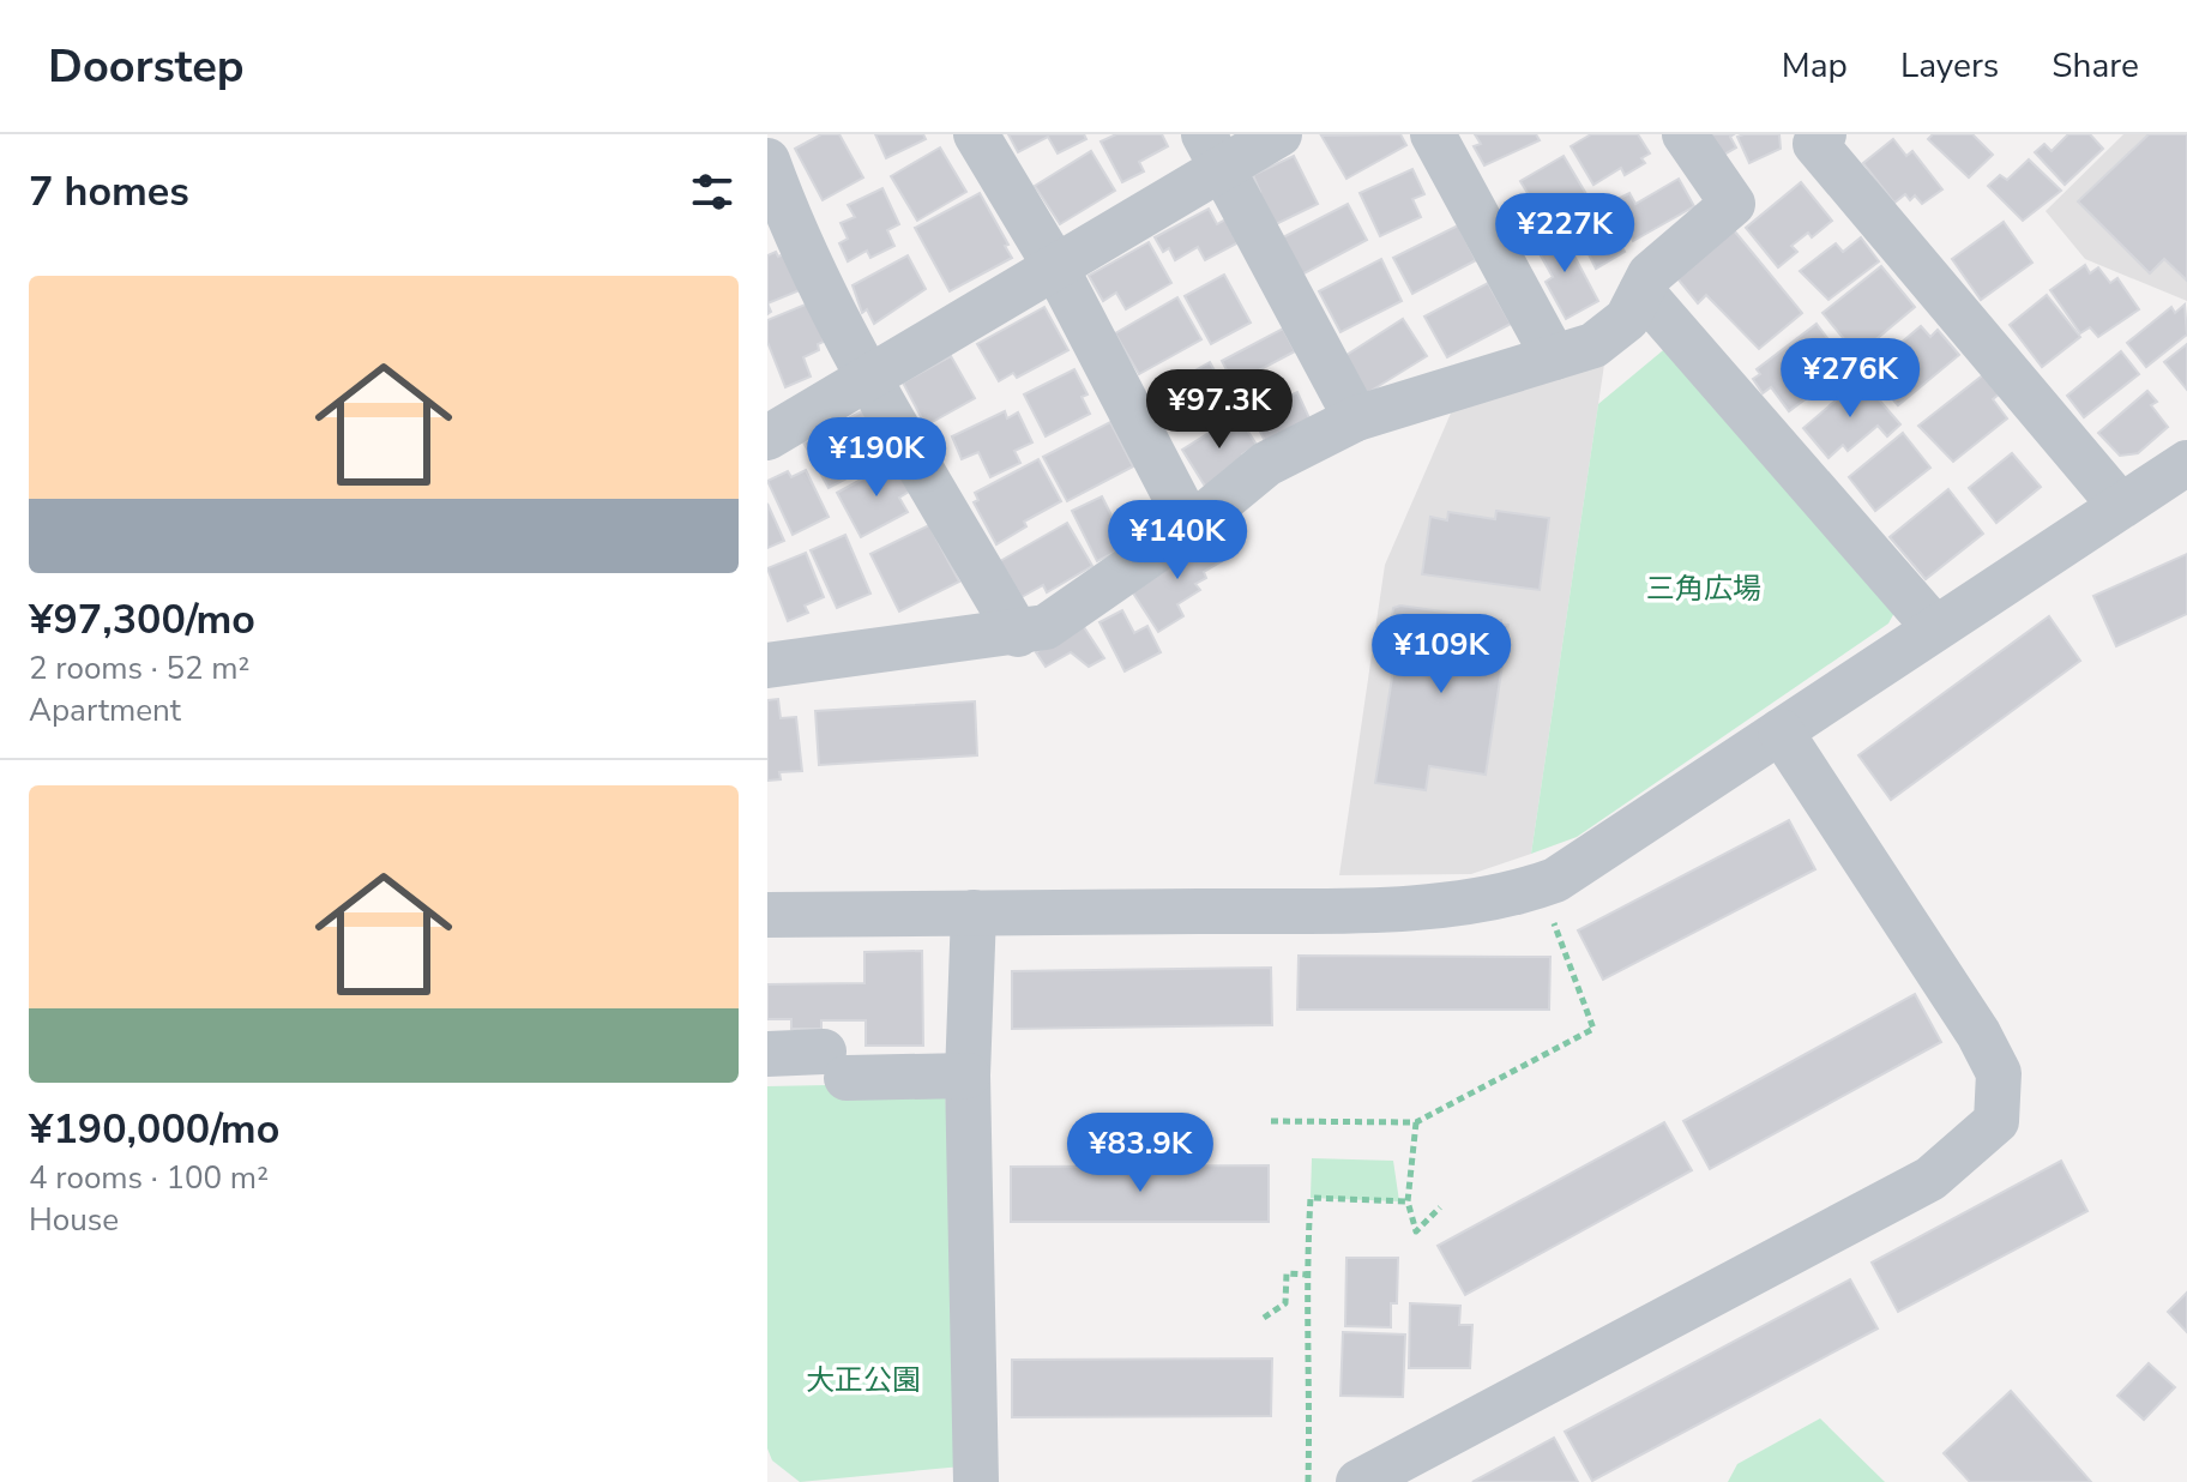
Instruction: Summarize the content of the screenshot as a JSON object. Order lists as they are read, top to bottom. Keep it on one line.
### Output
{"parks":["三角広場","大正公園"],"page":{"header":"Doorstep","nav":["Map","Layers","Share"],"heading":"7 homes","price":["¥227K","¥276K","¥97.3K","¥190K","¥140K","¥109K","¥83.9K"],"list":[{"name":"¥97,300/mo","note":"2 rooms · 52 m² · Apartment"},{"name":"¥190,000/mo","note":"4 rooms · 100 m² · House"}]}}
